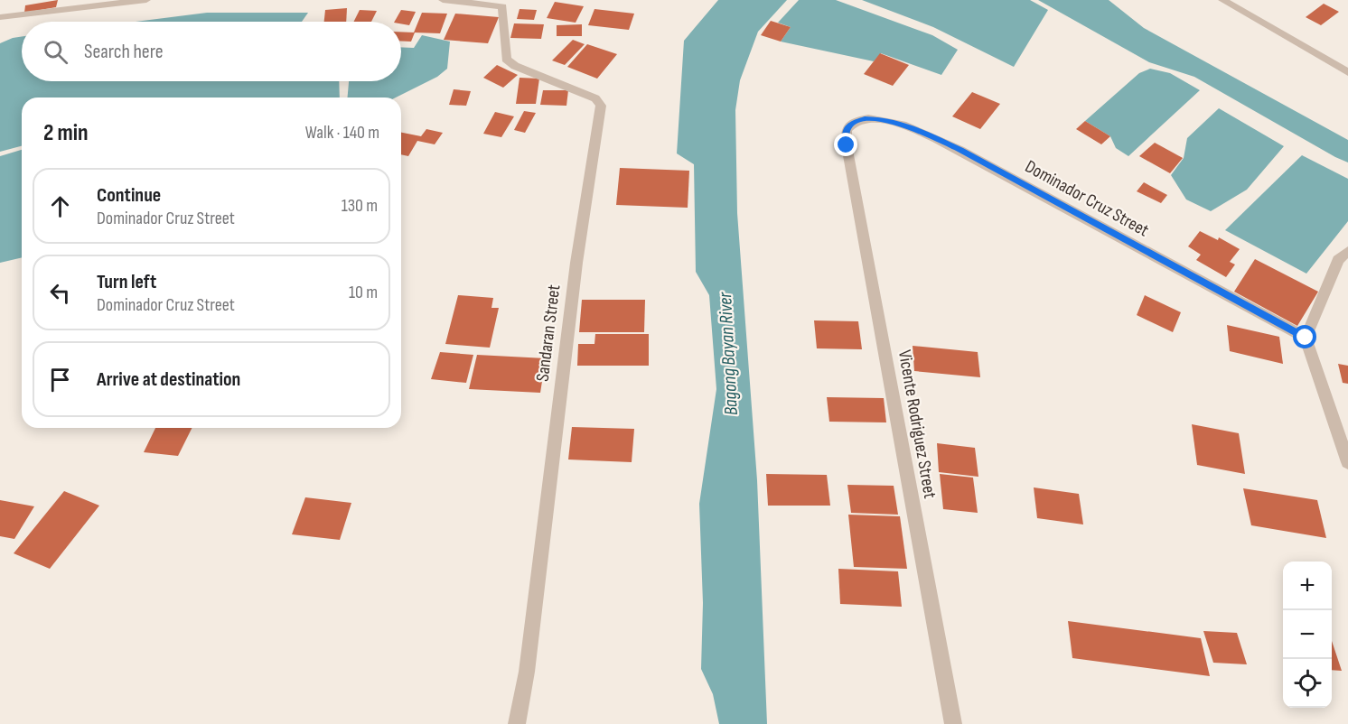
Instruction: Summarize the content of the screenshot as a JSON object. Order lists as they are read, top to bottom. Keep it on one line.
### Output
{"streets":{"street":["Dominador Cruz Street","Sandaran Street","Vicente Rodriguez Street"]},"crossings":[["Dominador Cruz Street","Vicente Rodriguez Street"]],"water":["Bagong Bayan River"],"page":{"search":"Search here","heading":["2 min","Walk · 140 m"],"list":[["Continue","Dominador Cruz Street","130 m"],["Turn left","Dominador Cruz Street","10 m"],"Arrive at destination"],"map_buttons":["+","−"]}}
